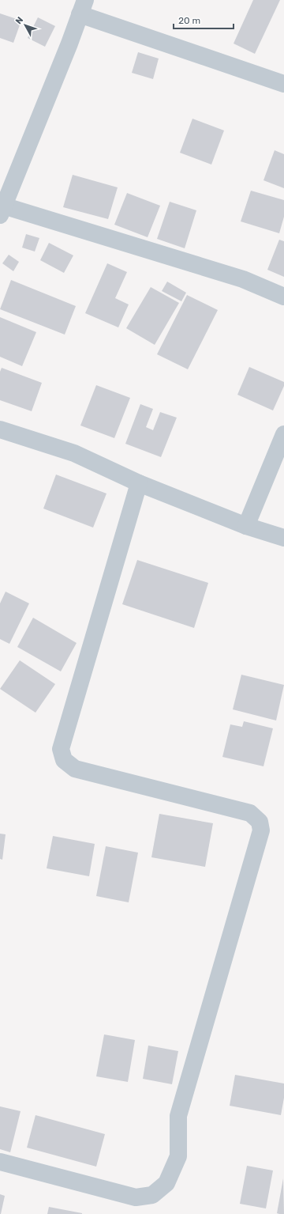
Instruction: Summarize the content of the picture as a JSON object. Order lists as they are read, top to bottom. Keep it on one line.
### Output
{"scale_bar":"20 m","north":"top left"}
